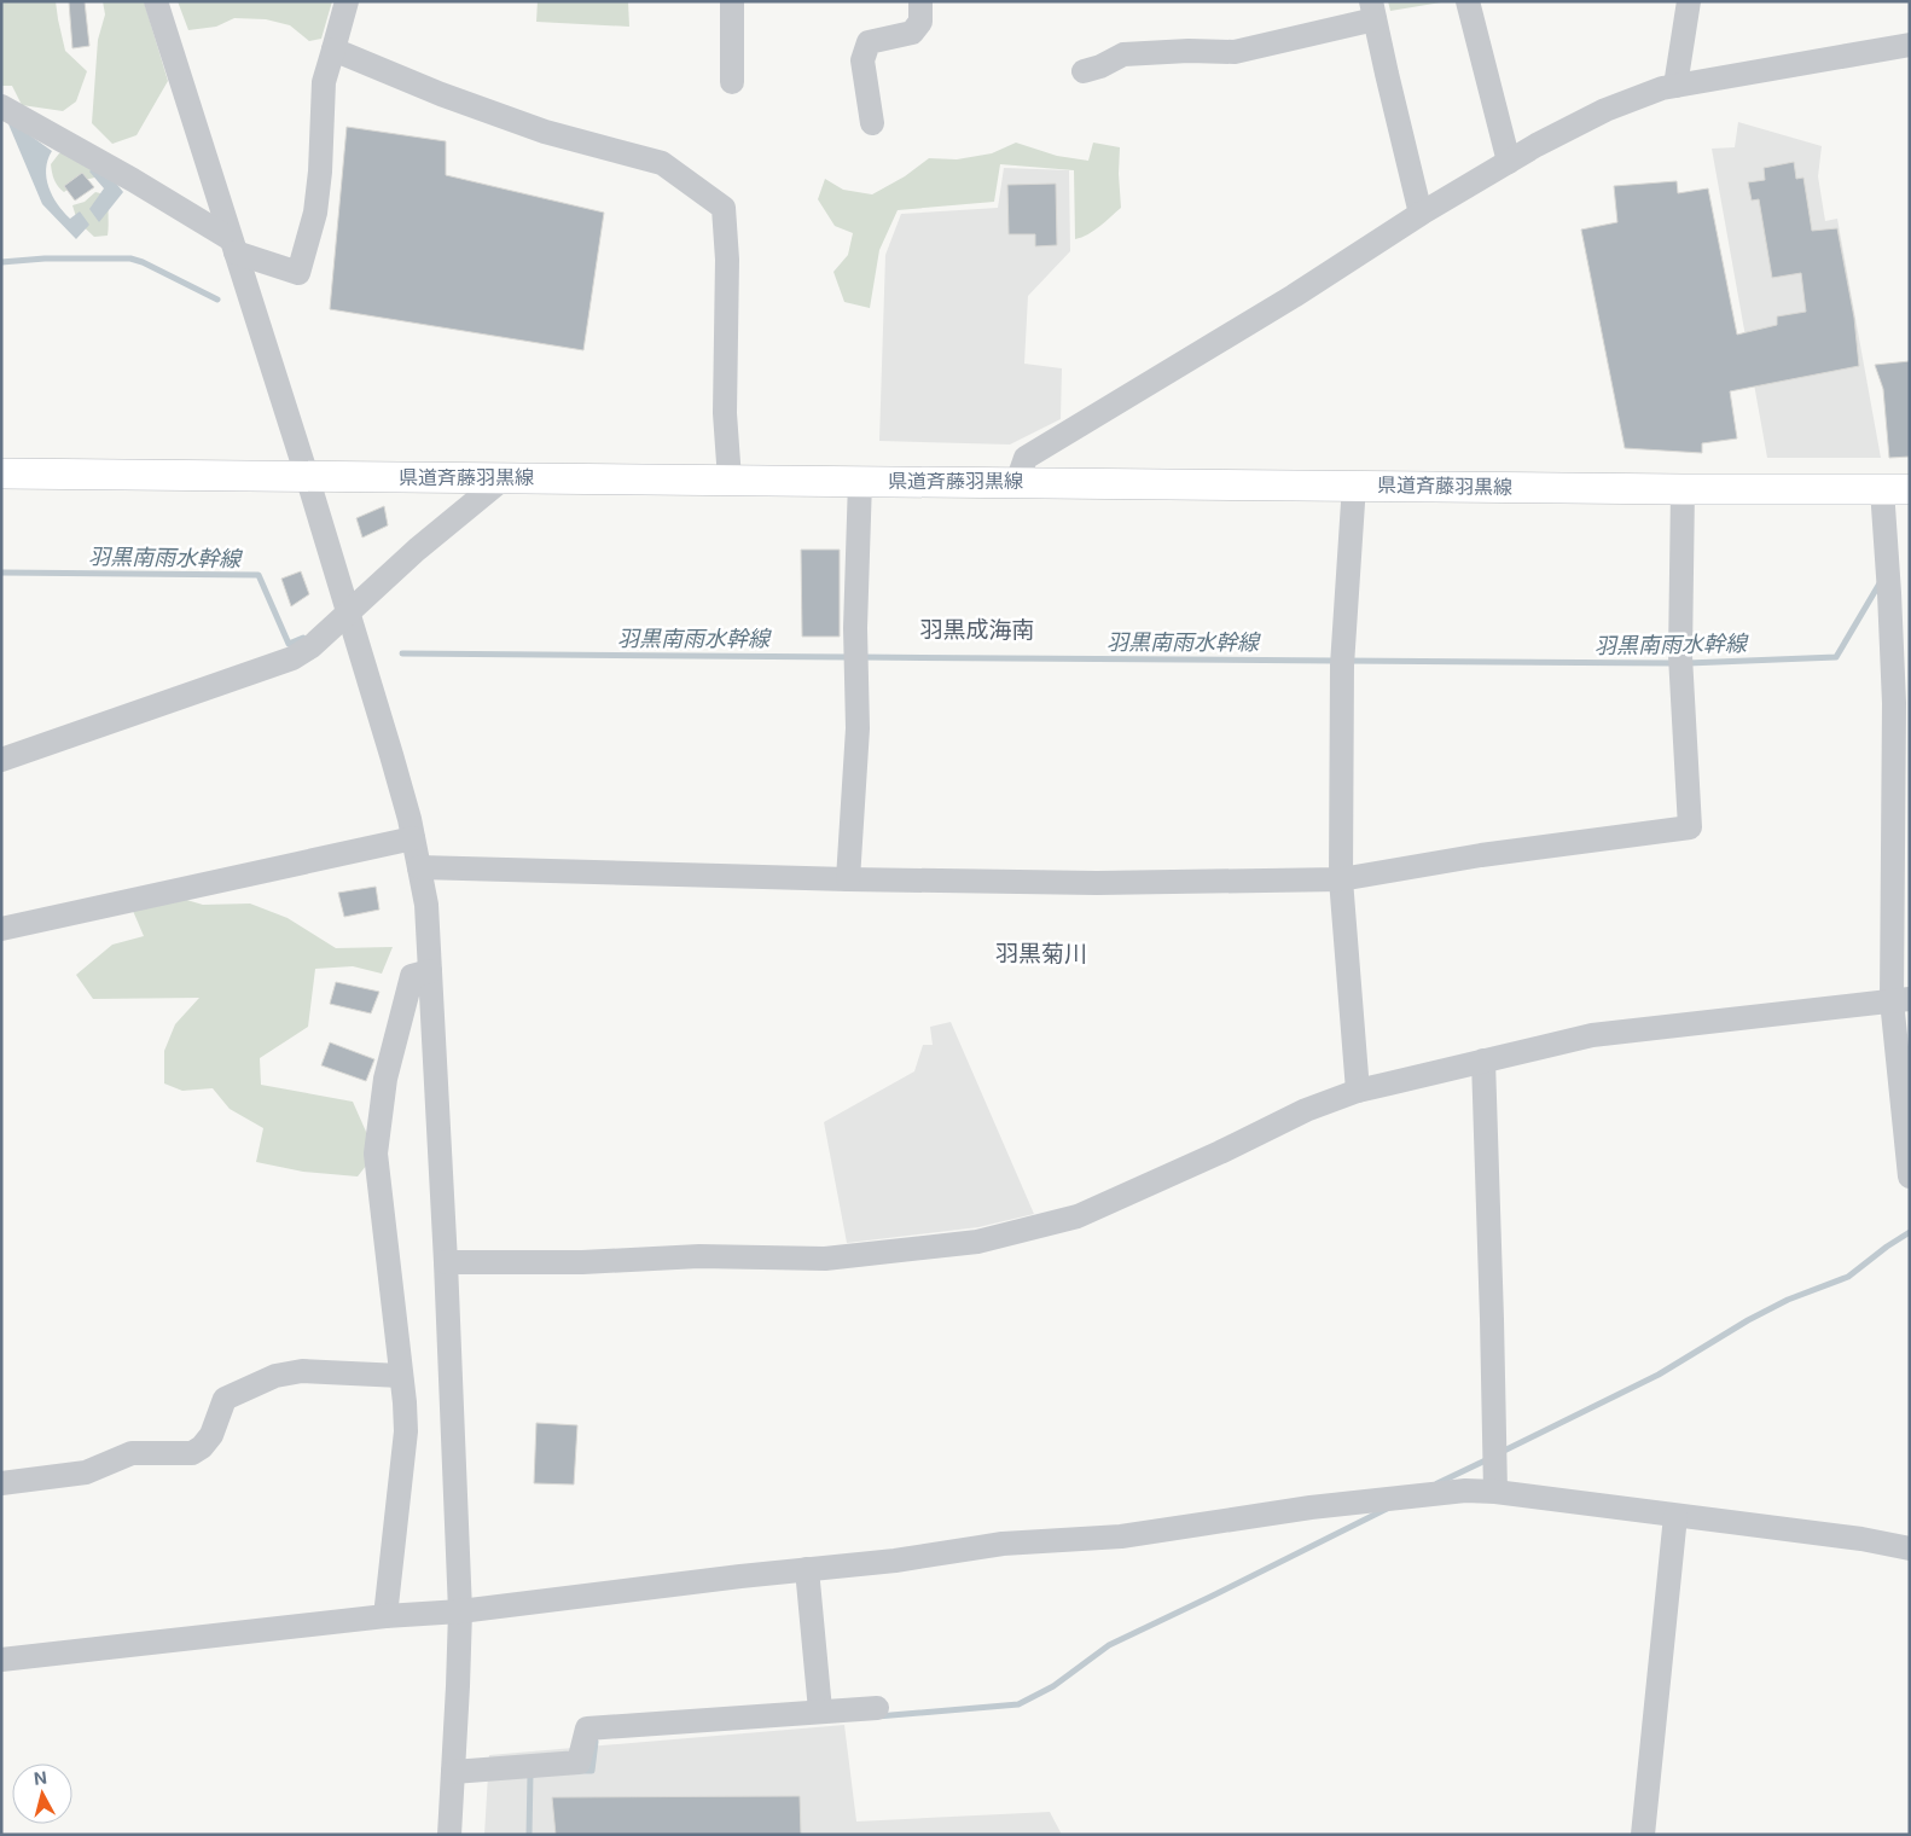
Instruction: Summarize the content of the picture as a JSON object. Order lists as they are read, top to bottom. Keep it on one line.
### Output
{"streets":{"main road":["県道斉藤羽黒線"]},"districts":["羽黒成海南","羽黒菊川"],"water":["羽黒南雨水幹線"],"north":"top"}
